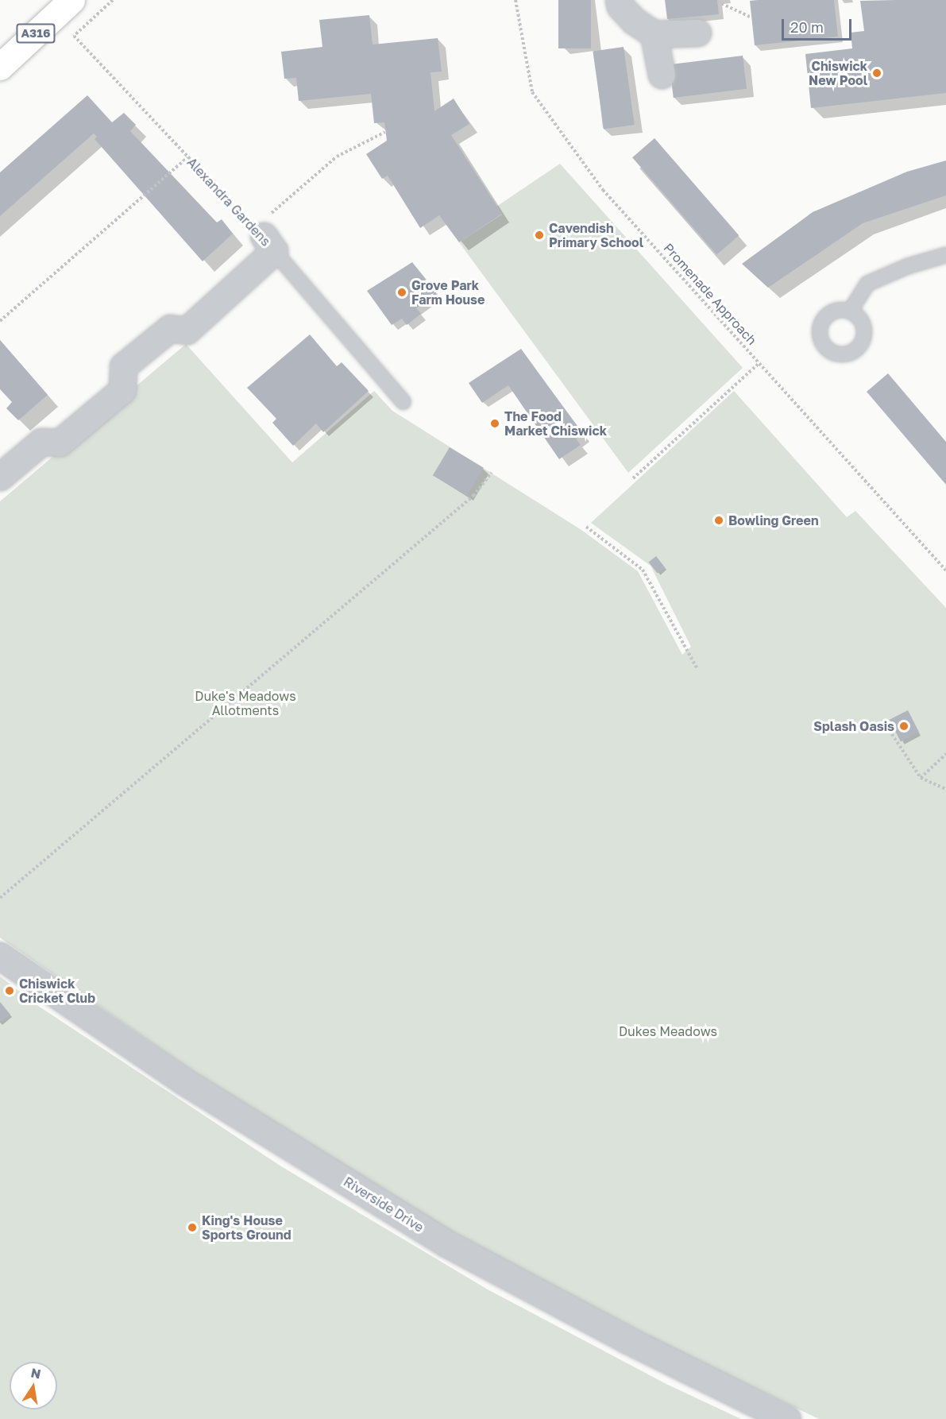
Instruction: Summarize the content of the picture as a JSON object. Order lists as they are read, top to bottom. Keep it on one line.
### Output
{"streets":{"highway":["A316"],"street":["Alexandra Gardens","Riverside Drive"],"path":["Promenade Approach"]},"parks":["Duke's Meadows Allotments","Dukes Meadows"],"places":["Chiswick New Pool","Cavendish Primary School","Grove Park Farm House","The Food Market Chiswick","Bowling Green","Splash Oasis","Chiswick Cricket Club","King's House Sports Ground"],"scale_bar":"20 m","north":"top"}
